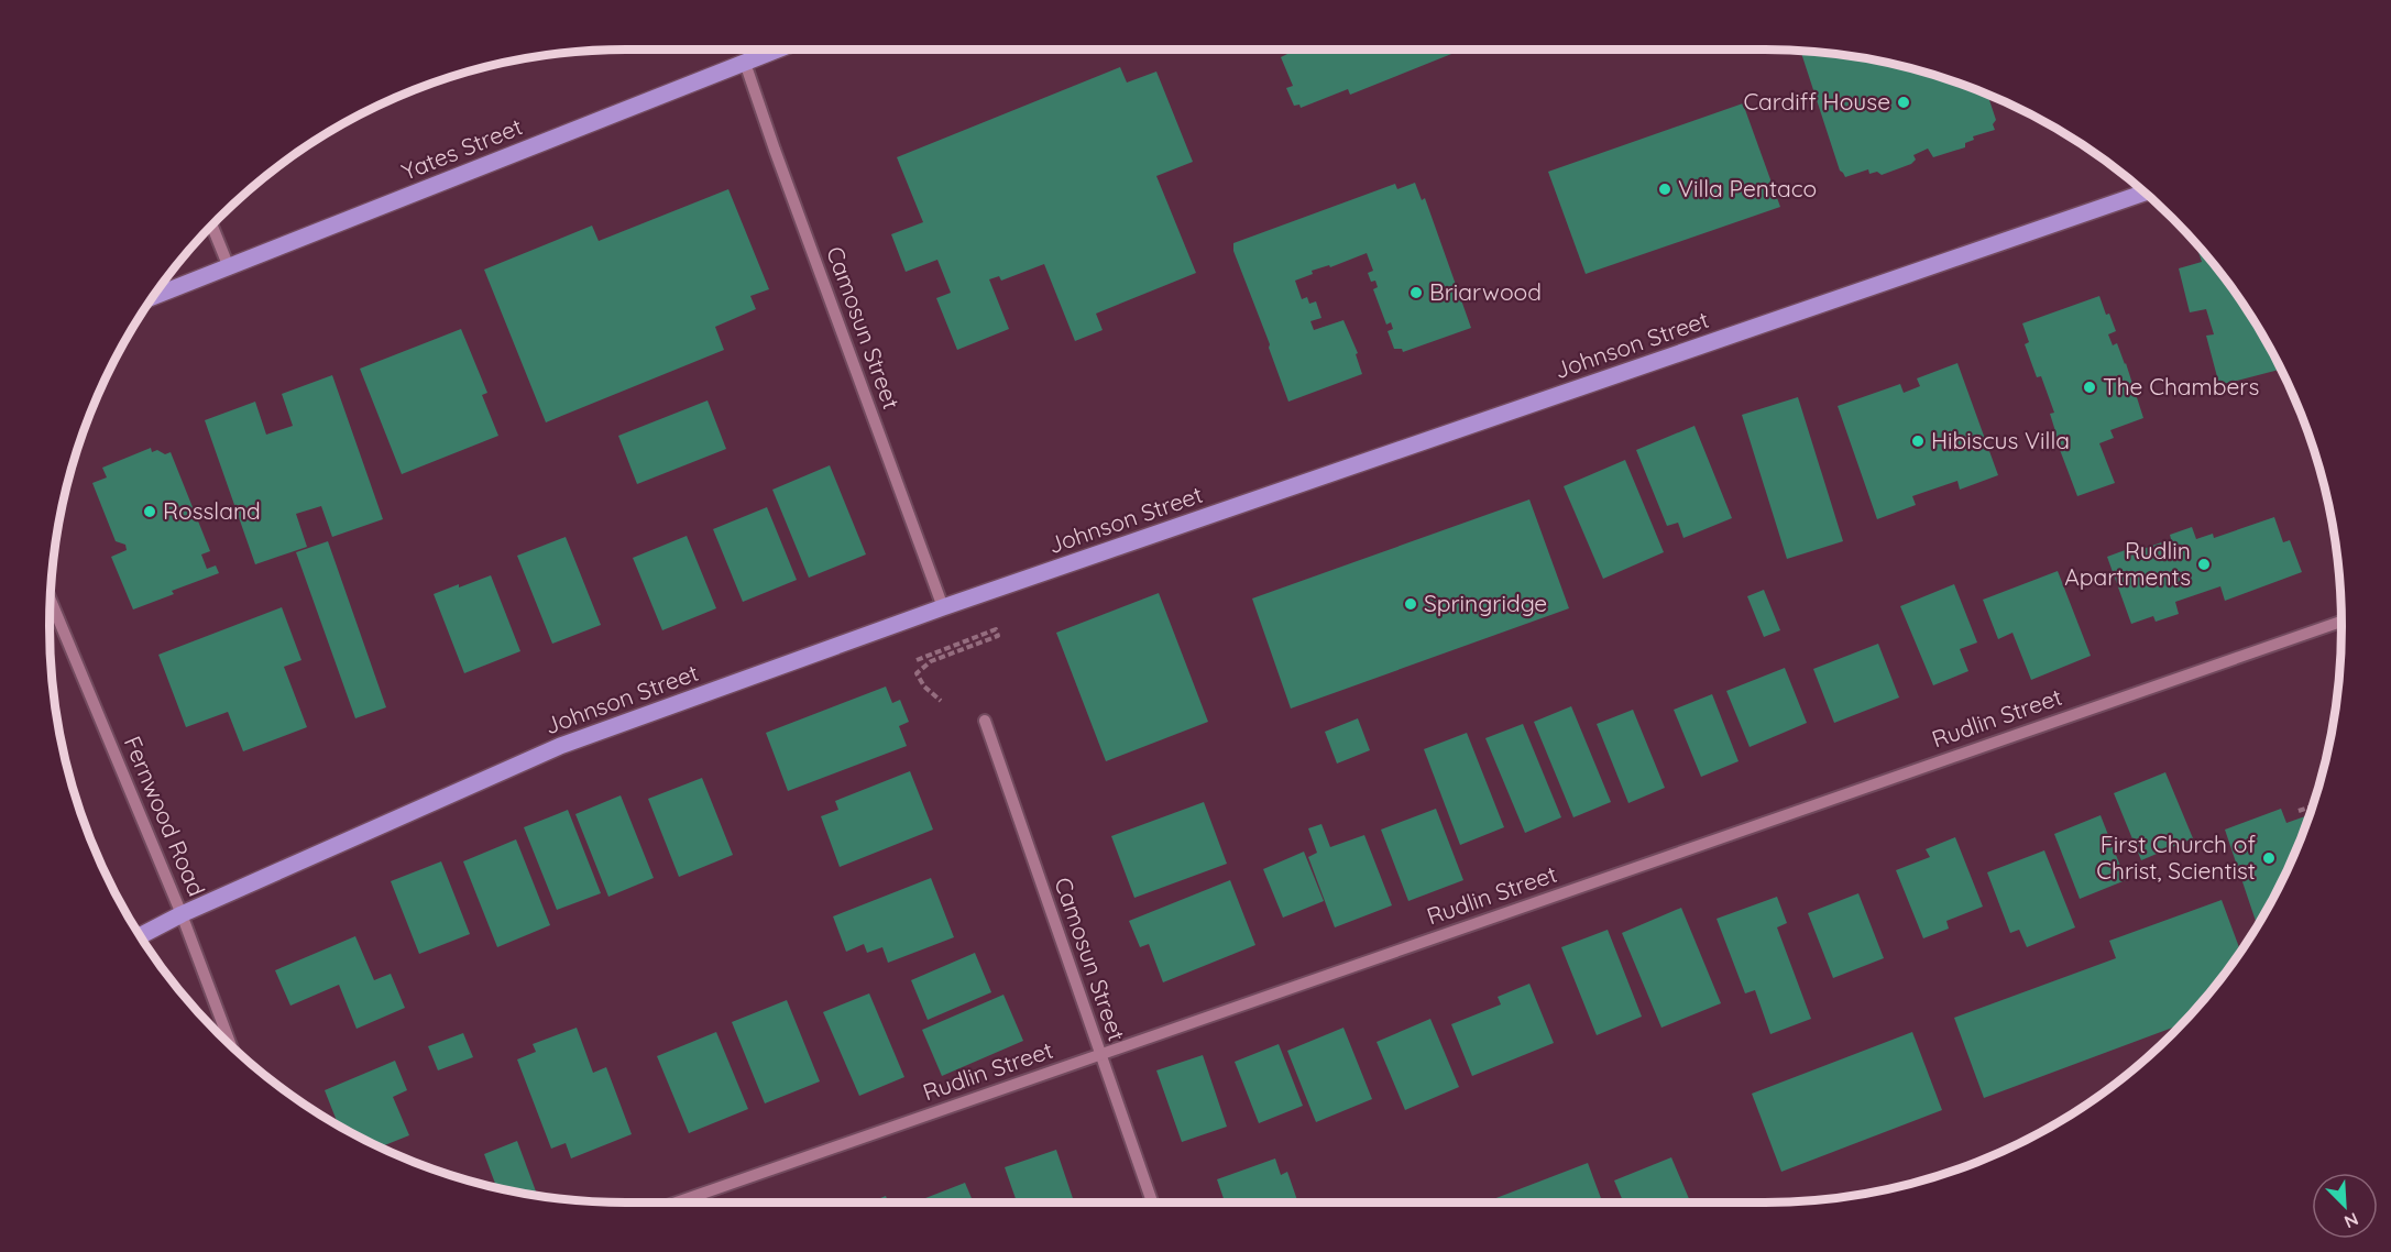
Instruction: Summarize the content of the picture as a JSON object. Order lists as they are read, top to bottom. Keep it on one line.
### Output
{"streets":{"main road":["Yates Street","Johnson Street"],"street":["Camosun Street","Rudlin Street","Fernwood Road"]},"crossings":[["Yates Street","Camosun Street"],["Camosun Street","Johnson Street"],["Camosun Street","Rudlin Street"],["Johnson Street","Fernwood Road"]],"places":["Cardiff House","Villa Pentaco","Briarwood","The Chambers","Hibiscus Villa","Rossland","Rudlin Apartments","Springridge","First Church of Christ, Scientist"],"north":"bottom right"}
